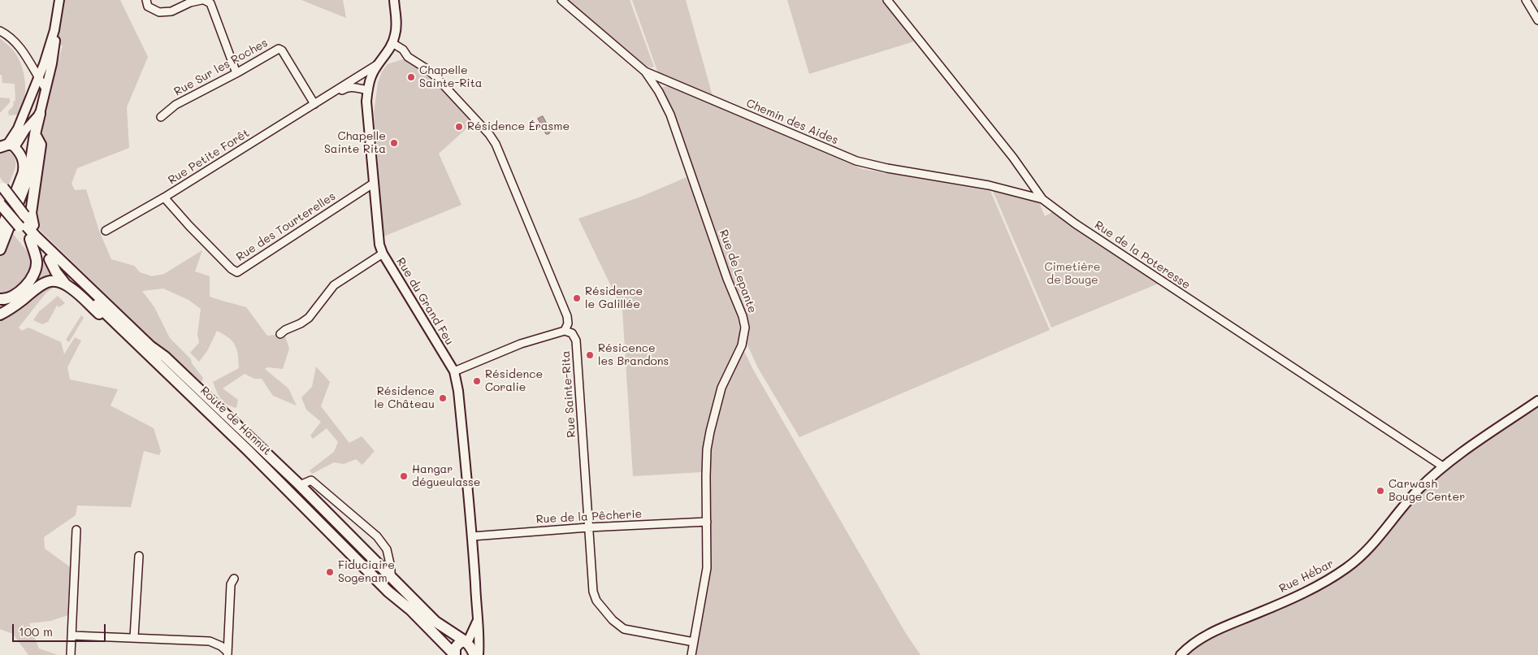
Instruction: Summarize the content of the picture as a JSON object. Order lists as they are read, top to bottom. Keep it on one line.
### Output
{"streets":{"main road":["Route de Hannut"],"street":["Rue Sur les Roches","Chemin des Aides","Rue Petite Forêt","Rue des Tourterelles","Rue de la Poteresse","Rue de Lepante","Rue du Grand Feu","Rue Sainte-Rita","Rue de la Pêcherie","Rue Hébar"]},"crossings":[["Rue Sur les Roches","Rue Petite Forêt"],["Chemin des Aides","Rue de la Poteresse"],["Chemin des Aides","Rue de Lepante"],["Rue Petite Forêt","Rue des Tourterelles"],["Rue Petite Forêt","Rue du Grand Feu"],["Rue des Tourterelles","Rue du Grand Feu"],["Rue de la Poteresse","Rue Hébar"],["Rue de Lepante","Rue Sainte-Rita"],["Rue de Lepante","Rue de la Pêcherie"],["Rue du Grand Feu","Route de Hannut"],["Rue du Grand Feu","Rue de la Pêcherie"],["Rue Sainte-Rita","Rue de la Pêcherie"]],"parks":["Cimetière de Bouge"],"places":["Chapelle Sainte-Rita","Résidence Érasme","Chapelle Sainte Rita","Résidence le Galillée","Résicence les Brandons","Résidence Coralie","Résidence le Château","Hangar dégueulasse","Carwash Bouge Center","Fiduciaire Sogenam"],"scale_bar":"100 m"}
